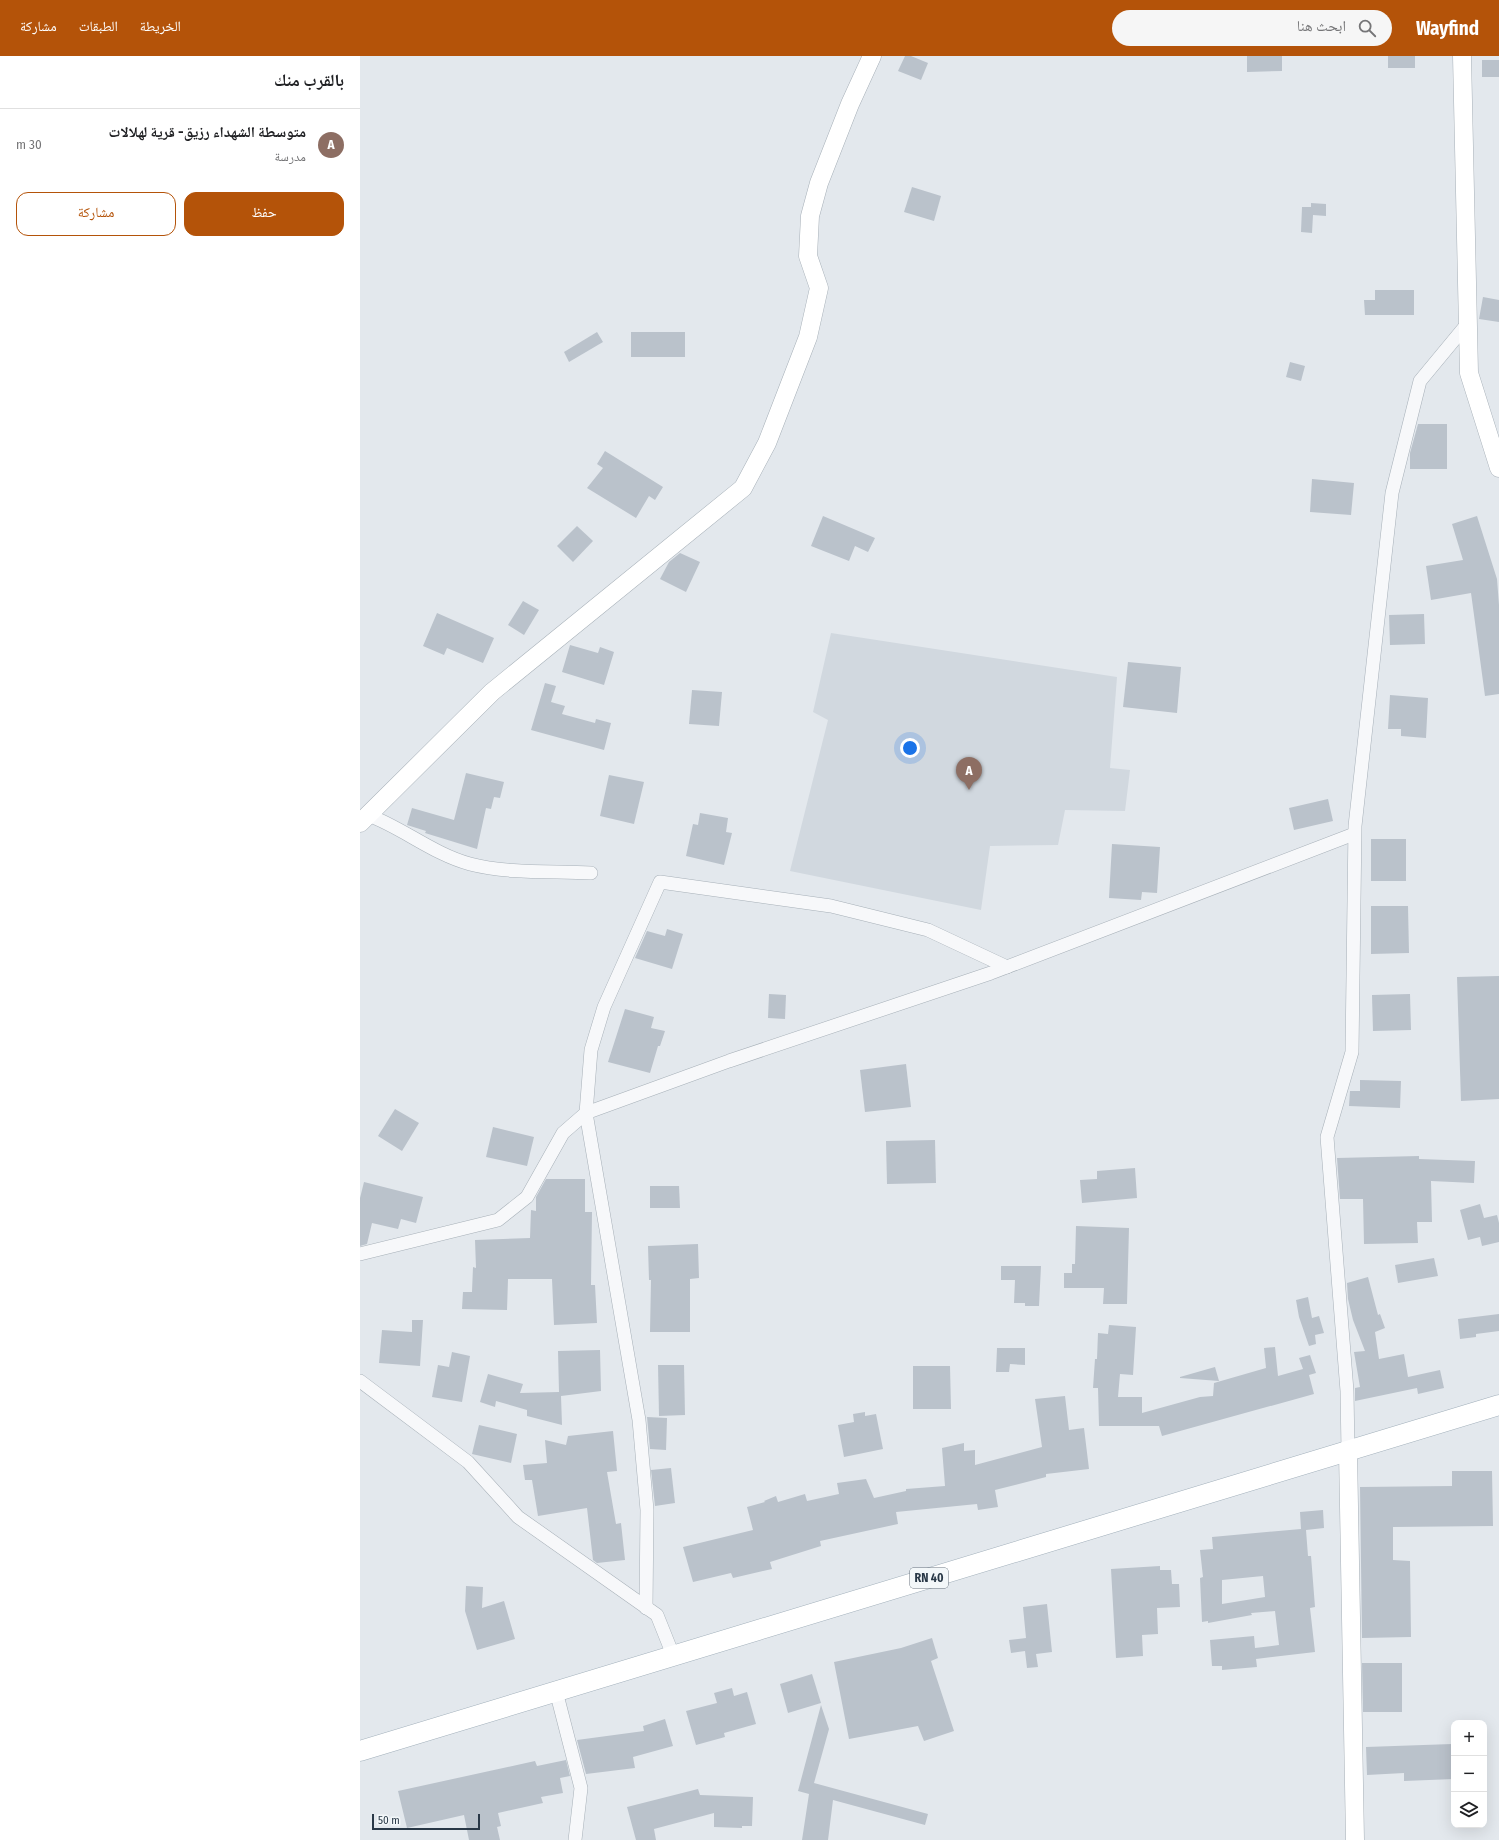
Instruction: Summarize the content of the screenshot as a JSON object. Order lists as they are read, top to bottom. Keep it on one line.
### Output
{"streets":{"main road":["RN 40"]},"scale_bar":"50 m","page":{"header":"Wayfind","search":"ابحث هنا","nav":["الخريطة","الطبقات","مشاركة"],"heading":"بالقرب منك","list":[{"mark":"A","name":"متوسطة الشهداء رزيق- قرية لهلالات","note":"مدرسة","value":"30 m"}],"buttons":["حفظ","مشاركة"],"pins":"A","map_buttons":["+","−"],"scale":"50 m"}}
